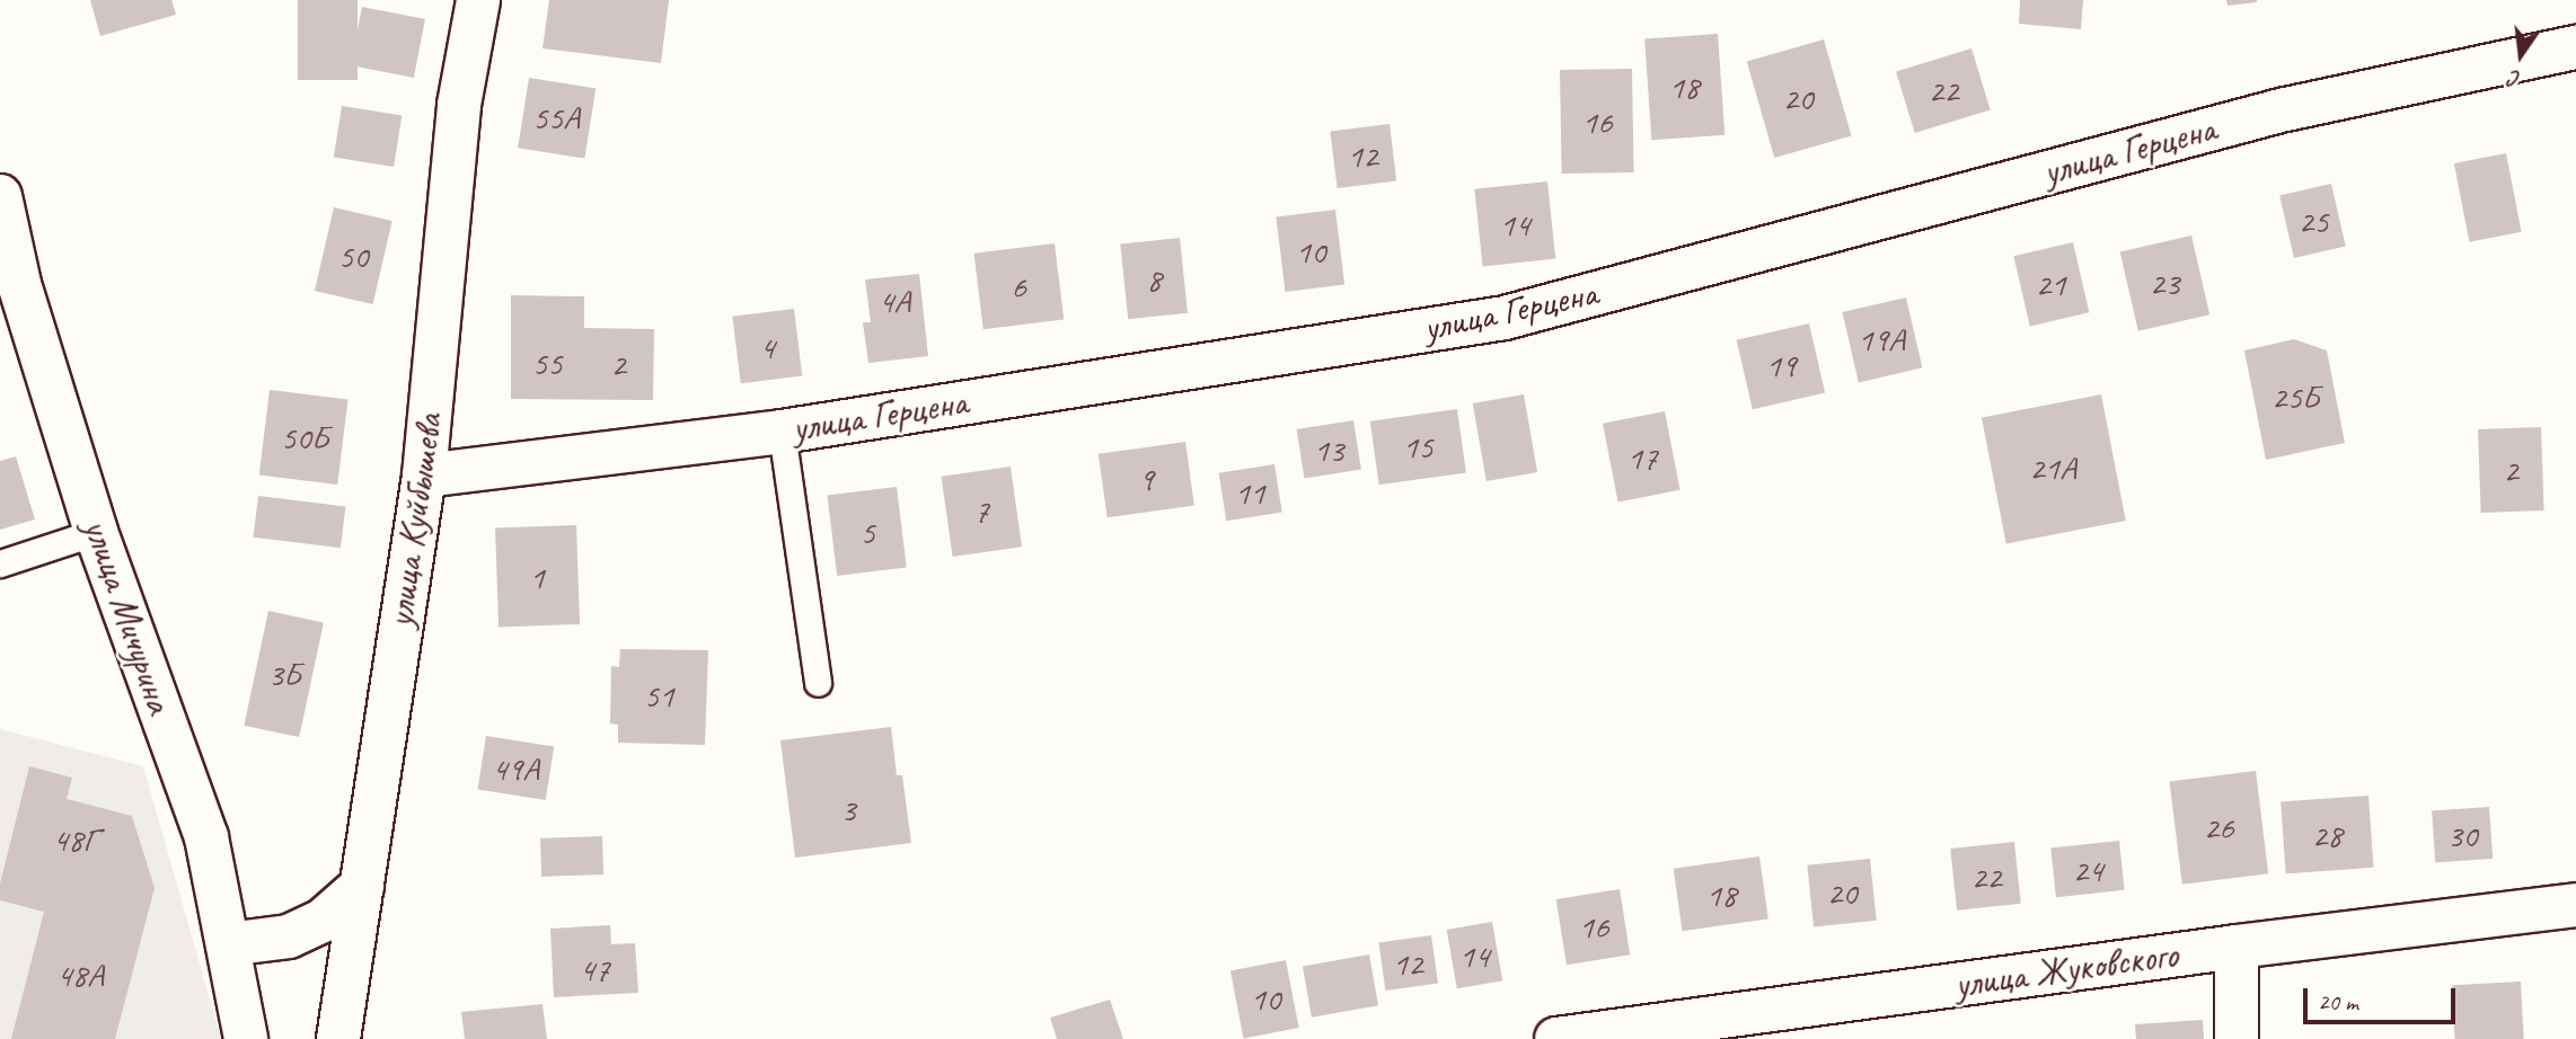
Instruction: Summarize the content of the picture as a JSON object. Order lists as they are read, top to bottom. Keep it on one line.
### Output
{"streets":{"street":["улица Герцена","улица Куйбышева","улица Мичурина","улица Жуковского"]},"crossings":[["улица Герцена","улица Куйбышева"]],"house_numbers":["18","22","20","55А","16","12","25","14","10","50","8","23","21","6","4А","19А","4","55","2","19","25Б","50Б","15","13","17","21А","2","9","11","7","5","1","3Б","51","49А","3","26","28","30","48Г","24","22","20","18","16","14","12","47","48А","10"],"scale_bar":"20 m","north":"bottom"}
